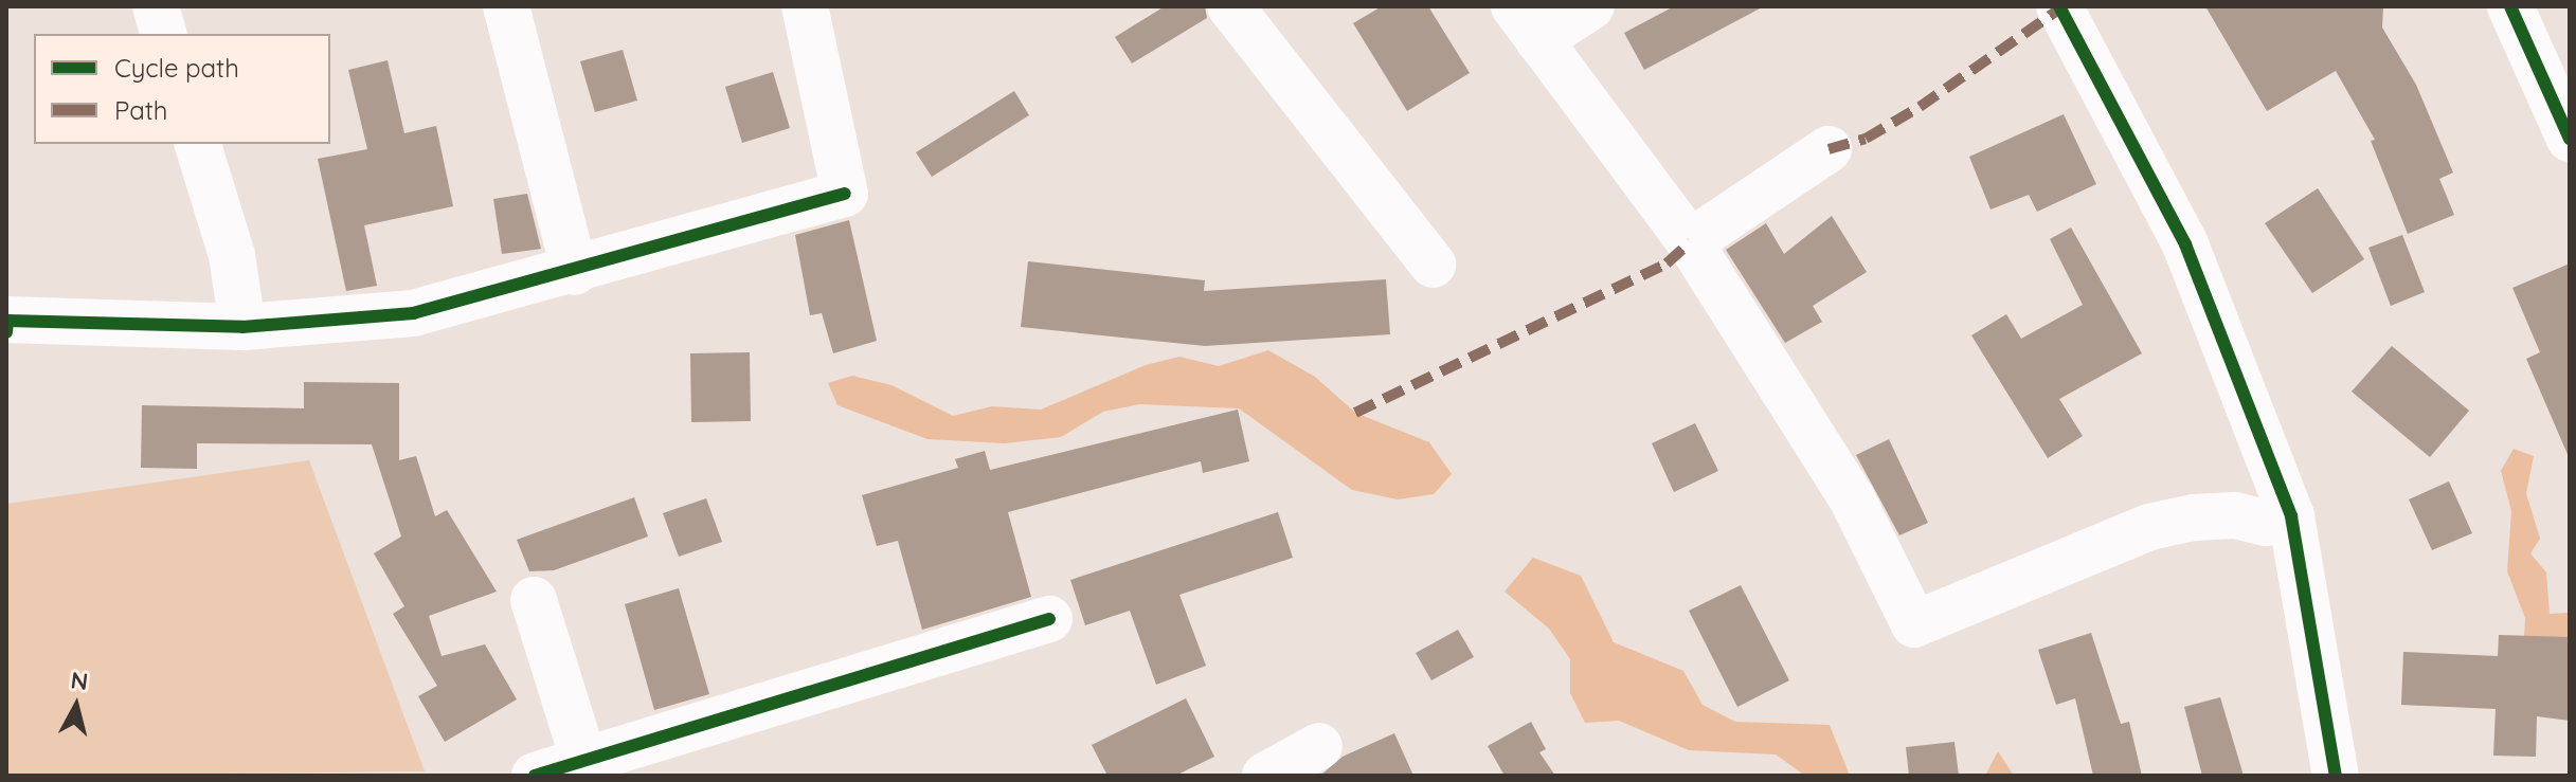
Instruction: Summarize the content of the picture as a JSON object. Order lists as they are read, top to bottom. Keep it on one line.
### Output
{"legend":["Cycle path","Path"],"north":"top"}
